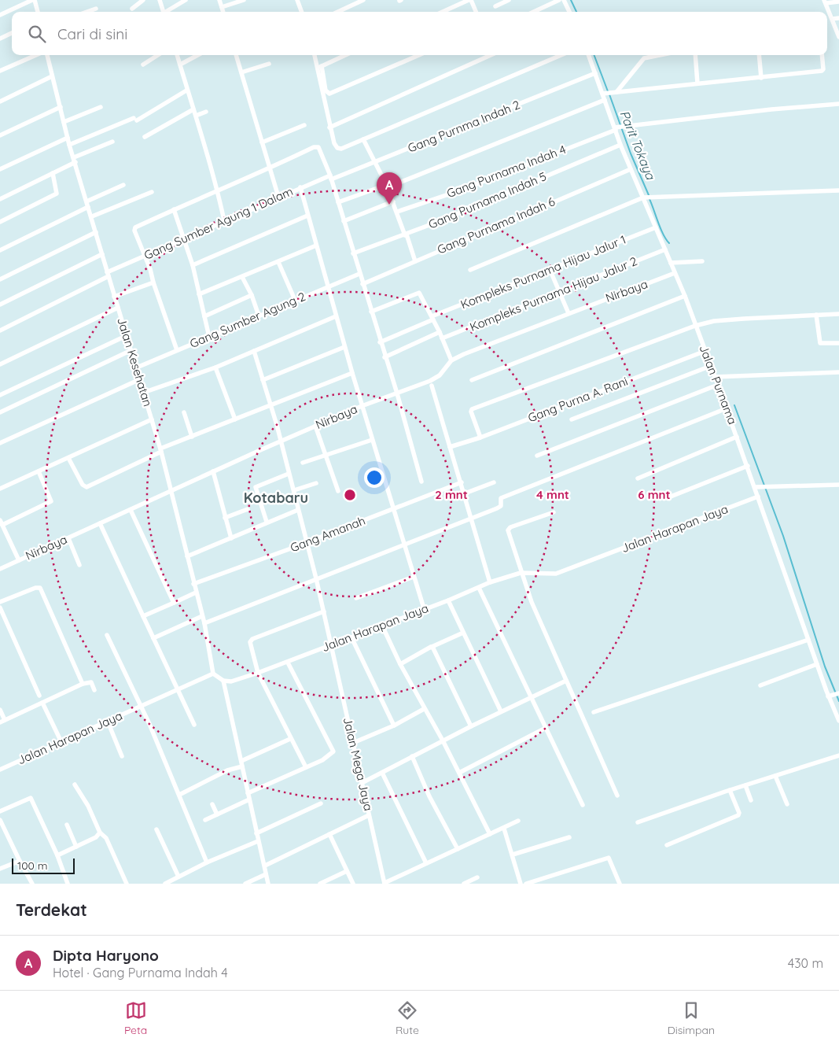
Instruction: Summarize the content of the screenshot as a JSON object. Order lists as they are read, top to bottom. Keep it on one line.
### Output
{"streets":{"street":["Gang Purnma Indah 2","Gang Purnama Indah 4","Gang Purnama Indah 5","Gang Sumber Agung 1 Dalam","Gang Purnama Indah 6","Kompleks Purnama Hijau Jalur 1","Nirbaya","Kompleks Purnama Hijau Jalur 2","Gang Sumber Agung 2","Jalan Kesehatan","Jalan Purnama","Gang Purna A. Rani","Jalan Harapan Jaya","Gang Amanah","Jalan Mega Jaya"]},"crossings":[["Gang Purnma Indah 2","Gang Sumber Agung 1 Dalam"],["Gang Purnma Indah 2","Jalan Purnama"],["Gang Purnama Indah 4","Jalan Purnama"],["Gang Purnama Indah 5","Jalan Purnama"],["Gang Sumber Agung 1 Dalam","Jalan Kesehatan"],["Gang Purnama Indah 6","Jalan Purnama"],["Kompleks Purnama Hijau Jalur 1","Jalan Purnama"],["Nirbaya","Jalan Kesehatan"],["Nirbaya","Jalan Purnama"],["Nirbaya","Jalan Mega Jaya"],["Kompleks Purnama Hijau Jalur 2","Jalan Purnama"],["Gang Sumber Agung 2","Jalan Kesehatan"],["Jalan Kesehatan","Jalan Harapan Jaya"],["Jalan Kesehatan","Gang Amanah"],["Jalan Purnama","Gang Purna A. Rani"],["Jalan Purnama","Jalan Harapan Jaya"],["Jalan Harapan Jaya","Jalan Mega Jaya"],["Gang Amanah","Jalan Mega Jaya"]],"districts":["Kotabaru"],"water":["Parit Tokaya"],"scale_bar":"100 m","page":{"search":"Cari di sini","pins":"A","scale":"100 m","heading":"Terdekat","list":[{"mark":"A","name":"Dipta Haryono","note":"Hotel · Gang Purnama Indah 4","value":"430 m"}],"nav":["Peta","Rute","Disimpan"]},"rings":["2 mnt","4 mnt","6 mnt"]}
